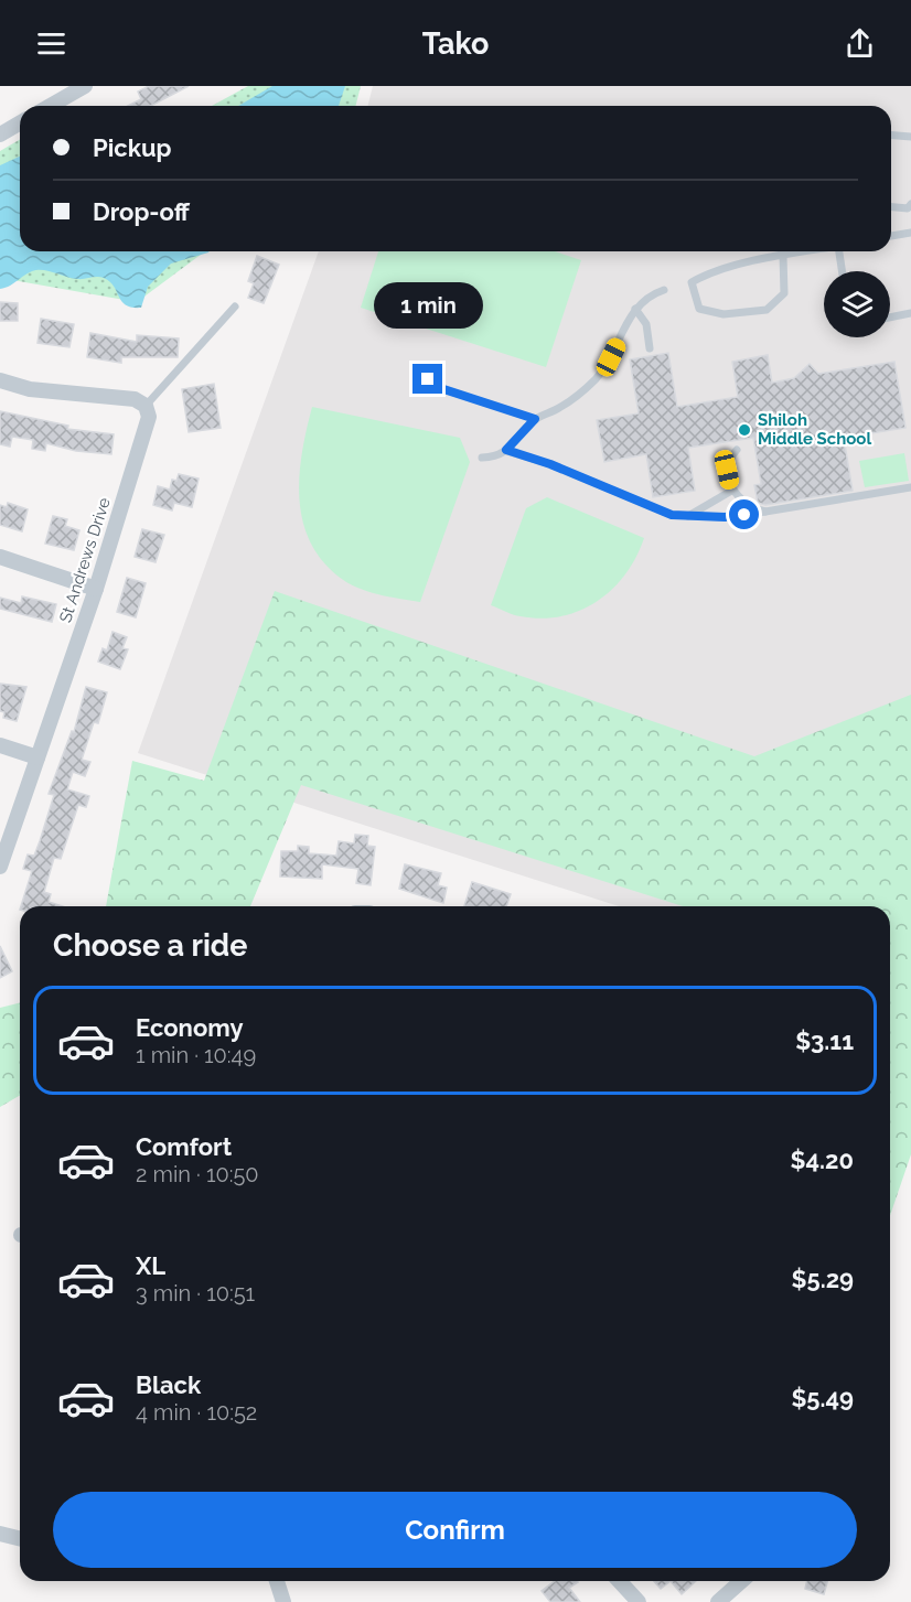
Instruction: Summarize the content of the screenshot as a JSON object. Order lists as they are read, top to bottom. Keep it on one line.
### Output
{"streets":{"street":["St Andrews Drive"]},"places":["Shiloh Middle School"],"page":{"header":"Tako","banner":["Pickup","Drop-off"],"bubble":"1 min","heading":"Choose a ride","list":[{"name":"Economy","note":"1 min · 10:49","value":"$3.11"},{"name":"Comfort","note":"2 min · 10:50","value":"$4.20"},{"name":"XL","note":"3 min · 10:51","value":"$5.29"},{"name":"Black","note":"4 min · 10:52","value":"$5.49"}],"buttons":"Confirm"}}
